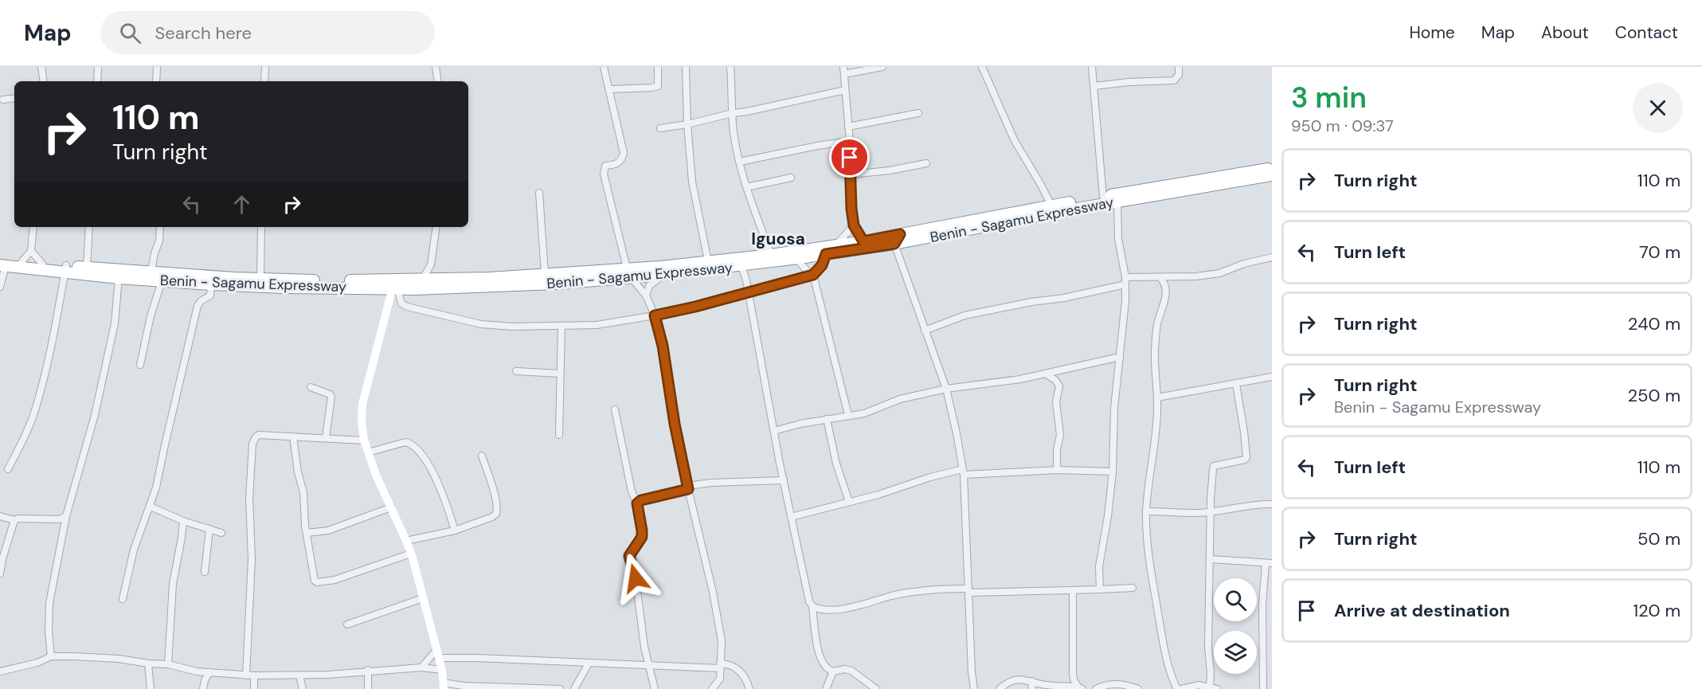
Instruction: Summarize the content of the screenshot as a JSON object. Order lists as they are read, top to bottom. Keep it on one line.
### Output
{"streets":{"highway":["Benin - Sagamu Expressway"]},"districts":["Iguosa"],"page":{"header":"Map","search":"Search here","nav":["Home","Map","About","Contact"],"heading":["3 min","950 m · 09:37"],"turn":["110 m","Turn right"],"list":[{"name":"Turn right","value":"110 m"},{"name":"Turn left","value":"70 m"},{"name":"Turn right","value":"240 m"},{"name":"Turn right","note":"Benin - Sagamu Expressway","value":"250 m"},{"name":"Turn left","value":"110 m"},{"name":"Turn right","value":"50 m"},{"name":"Arrive at destination","value":"120 m"}]}}
